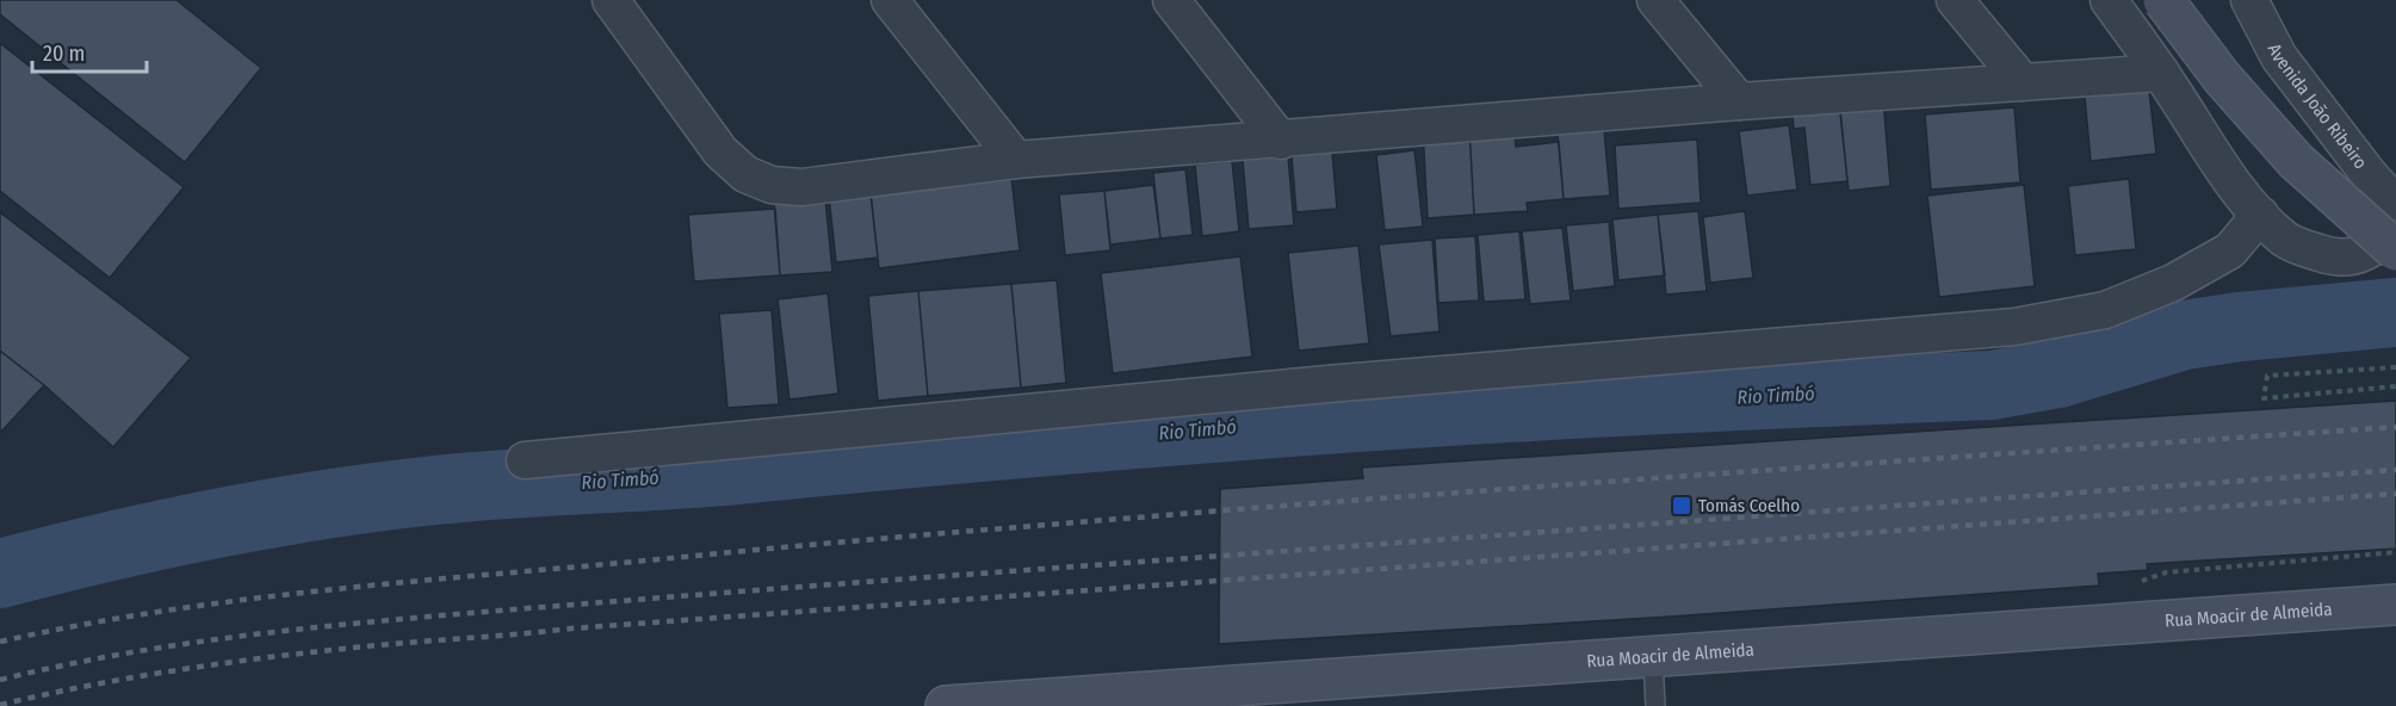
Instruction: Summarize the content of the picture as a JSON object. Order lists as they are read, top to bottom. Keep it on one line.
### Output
{"streets":{"main road":["Rua Moacir de Almeida"],"street":["Avenida João Ribeiro"]},"water":["Rio Timbó"],"places":{"transit":["Tomás Coelho"]},"scale_bar":"20 m"}
